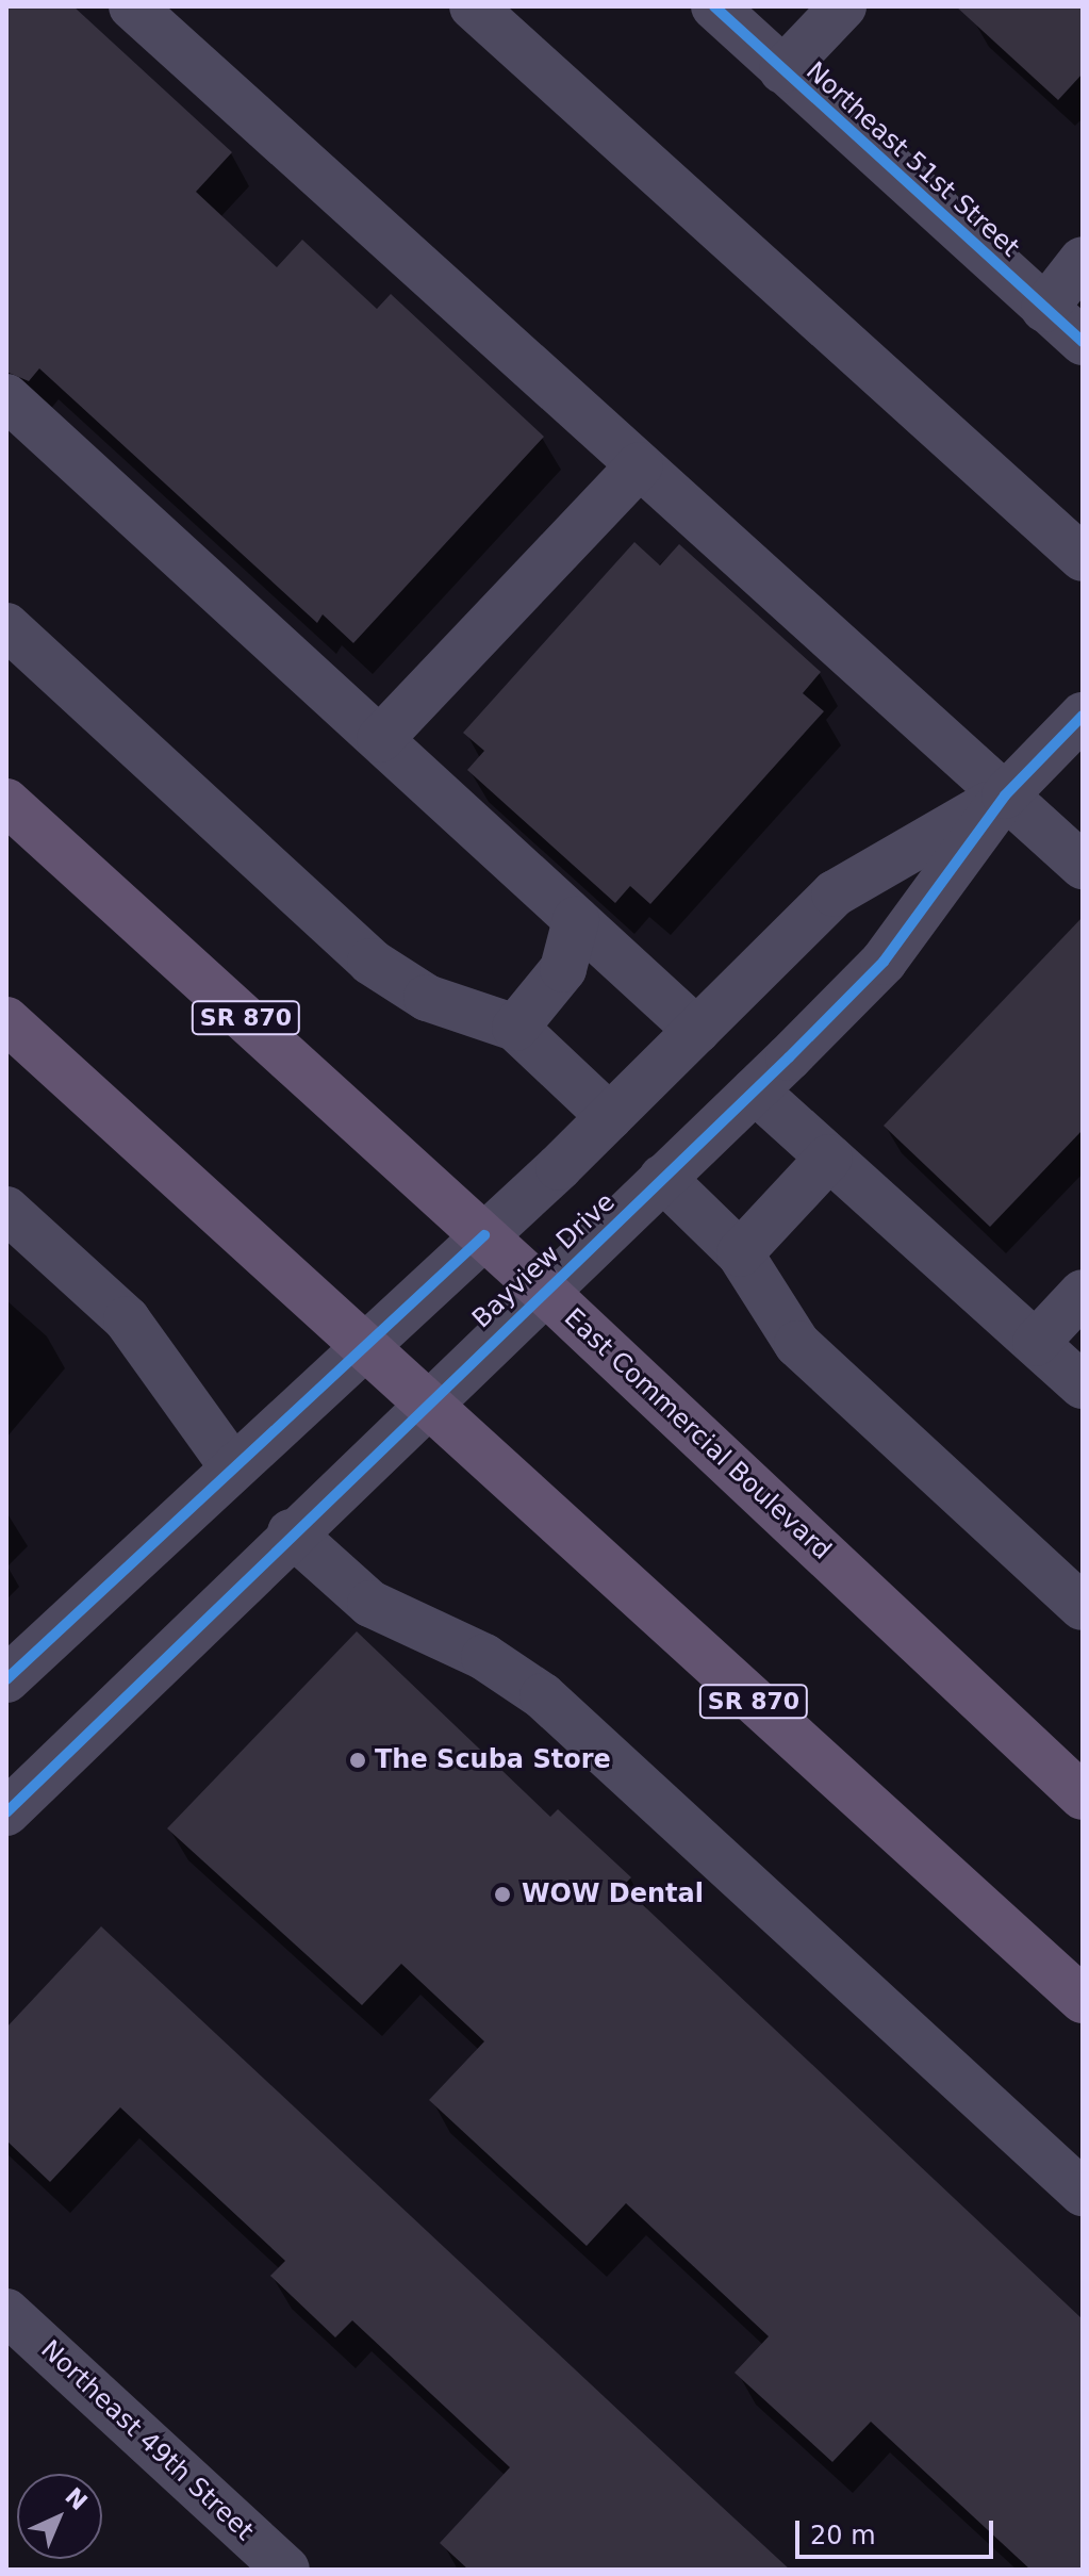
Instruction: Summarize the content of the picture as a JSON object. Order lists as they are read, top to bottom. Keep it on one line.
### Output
{"streets":{"main road":["SR 870","East Commercial Boulevard"],"street":["Northeast 51st Street","Bayview Drive","Northeast 49th Street"]},"crossings":[["SR 870","Bayview Drive"],["Bayview Drive","East Commercial Boulevard"]],"places":["The Scuba Store","WOW Dental"],"scale_bar":"20 m","north":"top right"}
